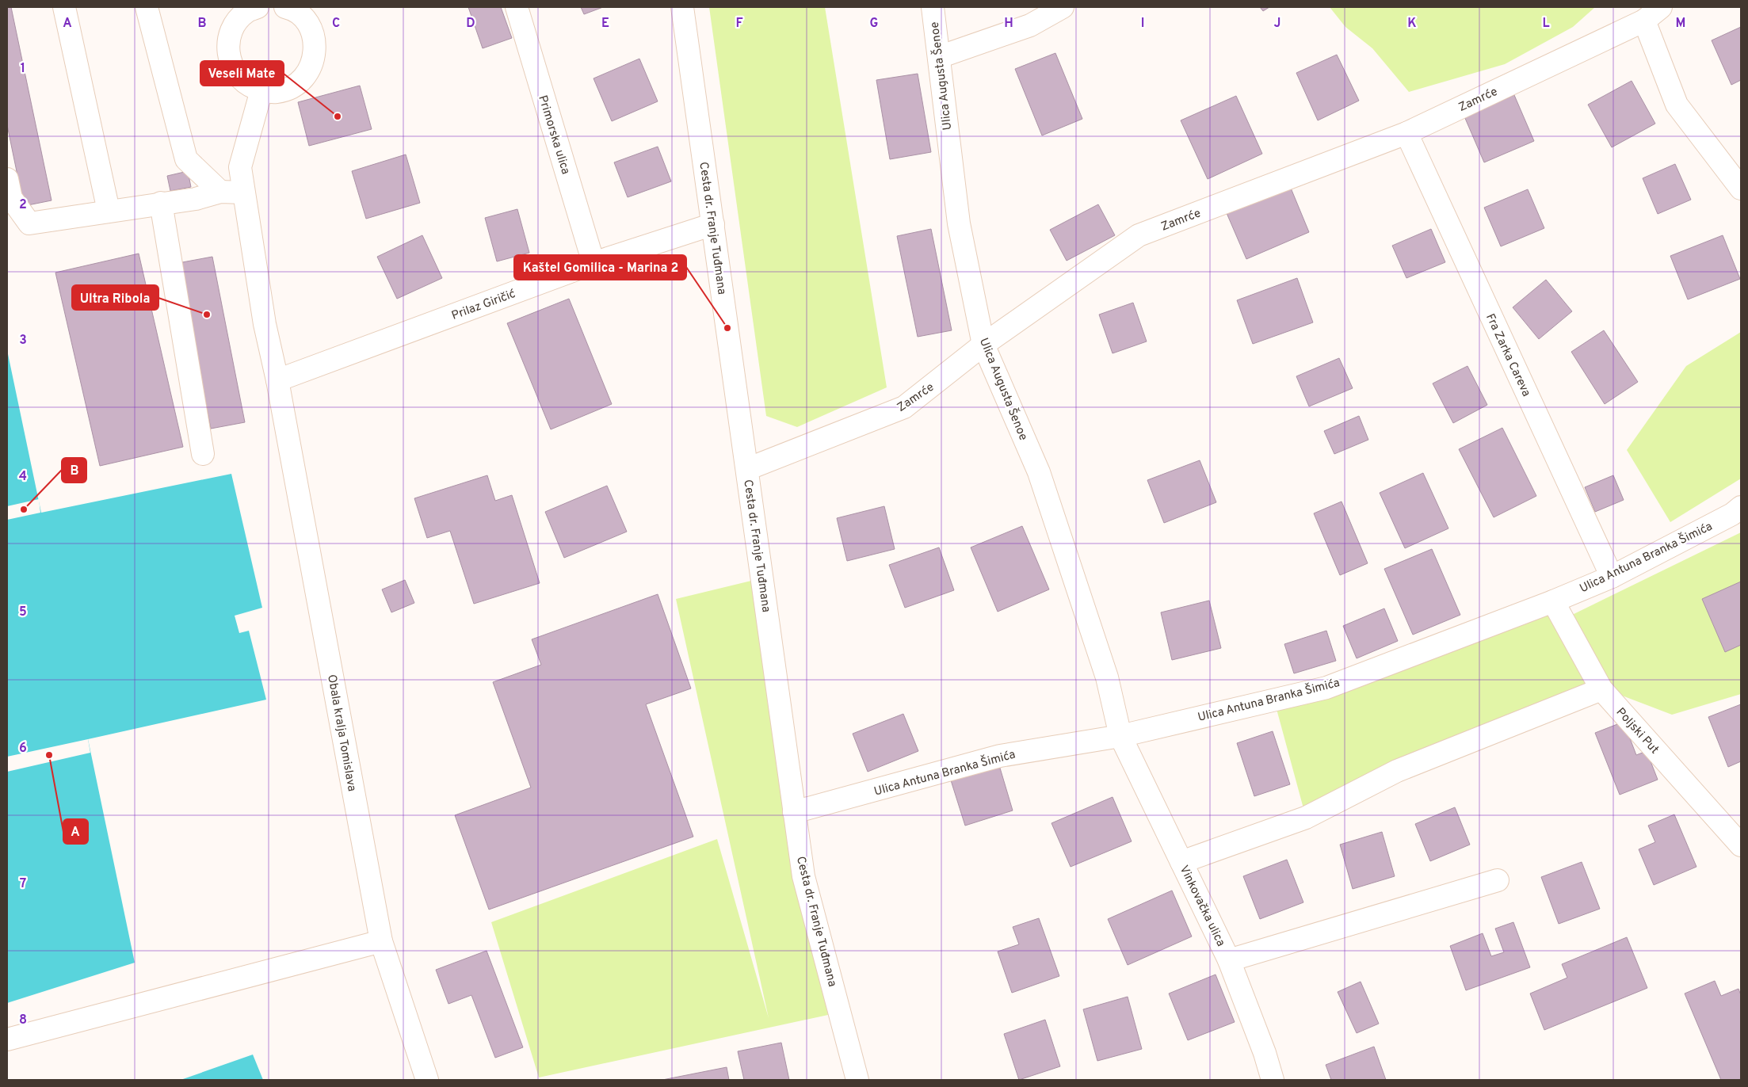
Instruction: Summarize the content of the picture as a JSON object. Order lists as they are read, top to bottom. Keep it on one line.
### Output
{"streets":{"street":["Ulica Augusta Šenoe","Zamrće","Primorska ulica","Cesta dr. Franje Tuđmana","Prilaz Giričić","Fra Zarka Careva","Ulica Antuna Branka Šimića","Poljski Put","Obala kralja Tomislava","Vinkovačka ulica"]},"crossings":[["Ulica Augusta Šenoe","Zamrće"],["Ulica Augusta Šenoe","Ulica Antuna Branka Šimića"],["Ulica Augusta Šenoe","Vinkovačka ulica"],["Zamrće","Cesta dr. Franje Tuđmana"],["Zamrće","Fra Zarka Careva"],["Primorska ulica","Prilaz Giričić"],["Cesta dr. Franje Tuđmana","Prilaz Giričić"],["Cesta dr. Franje Tuđmana","Ulica Antuna Branka Šimića"],["Prilaz Giričić","Obala kralja Tomislava"],["Fra Zarka Careva","Ulica Antuna Branka Šimića"],["Ulica Antuna Branka Šimića","Poljski Put"],["Ulica Antuna Branka Šimića","Vinkovačka ulica"]],"places":["Veseli Mate","Ultra Ribola","Kaštel Gomilica - Marina 2","B","A"],"grid":{"columns":["A","B","C","D","E","F","G","H","I","J","K","L","M"],"rows":["1","2","3","4","5","6","7","8"]}}
